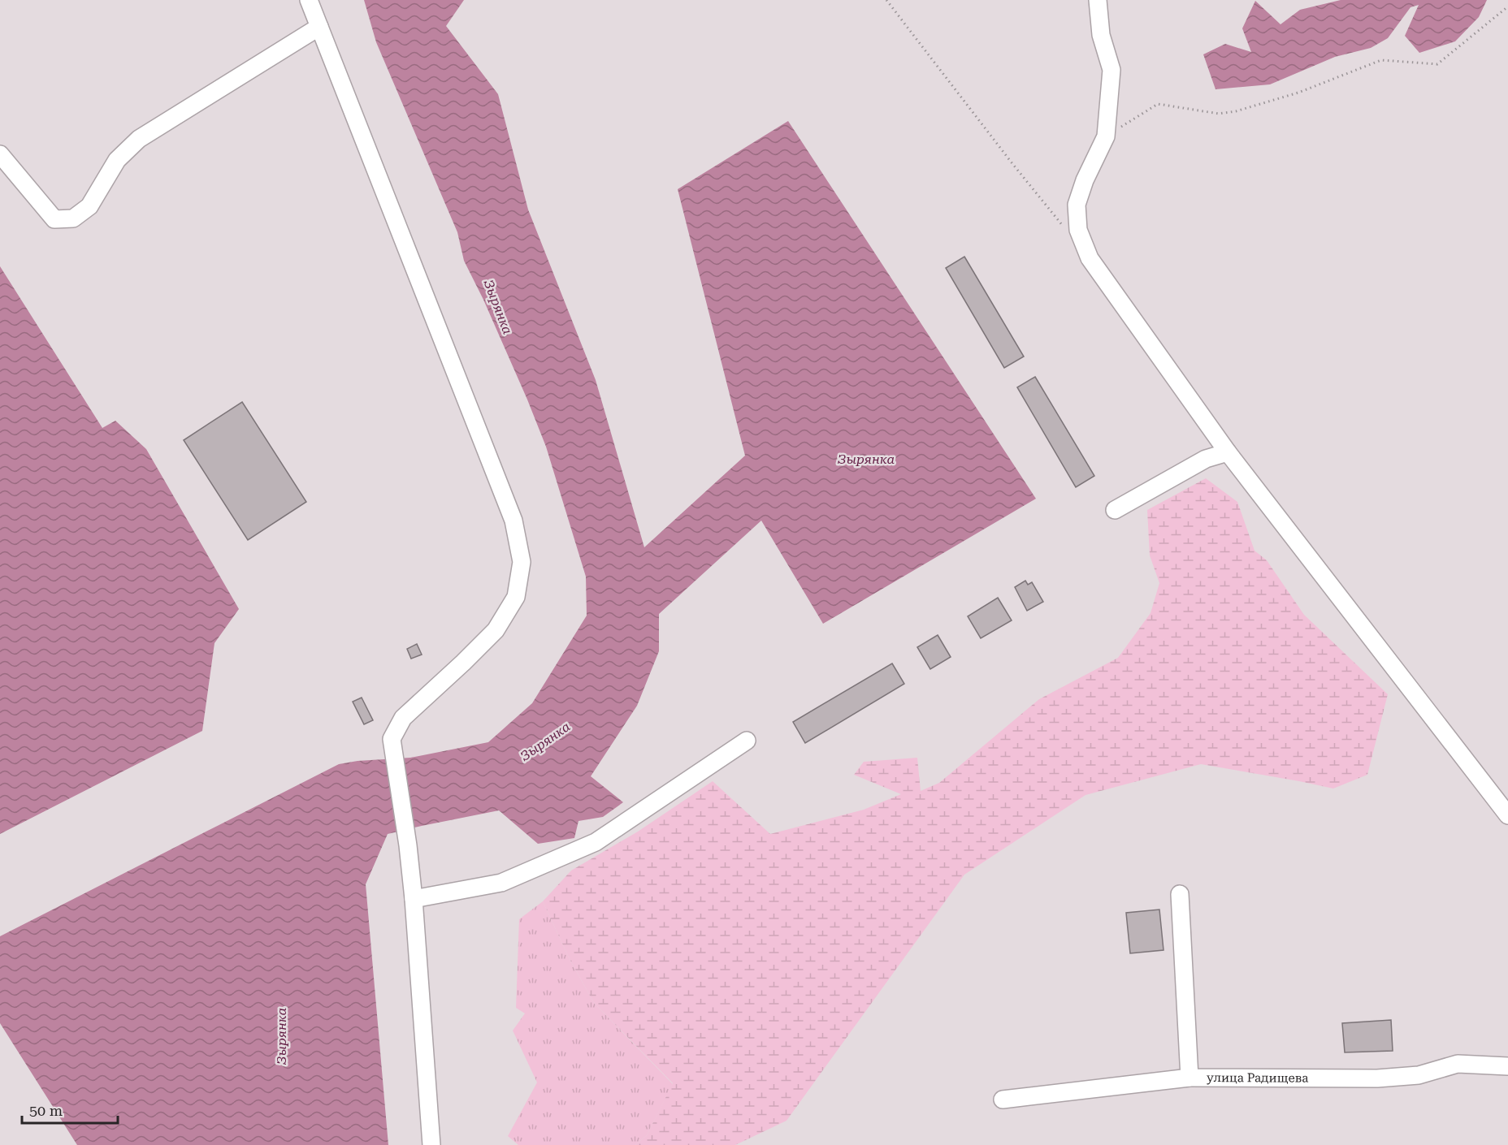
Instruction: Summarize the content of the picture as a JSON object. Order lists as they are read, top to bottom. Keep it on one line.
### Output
{"streets":{"street":["улица Радищева"]},"water":["Зырянка"],"scale_bar":"50 m"}
